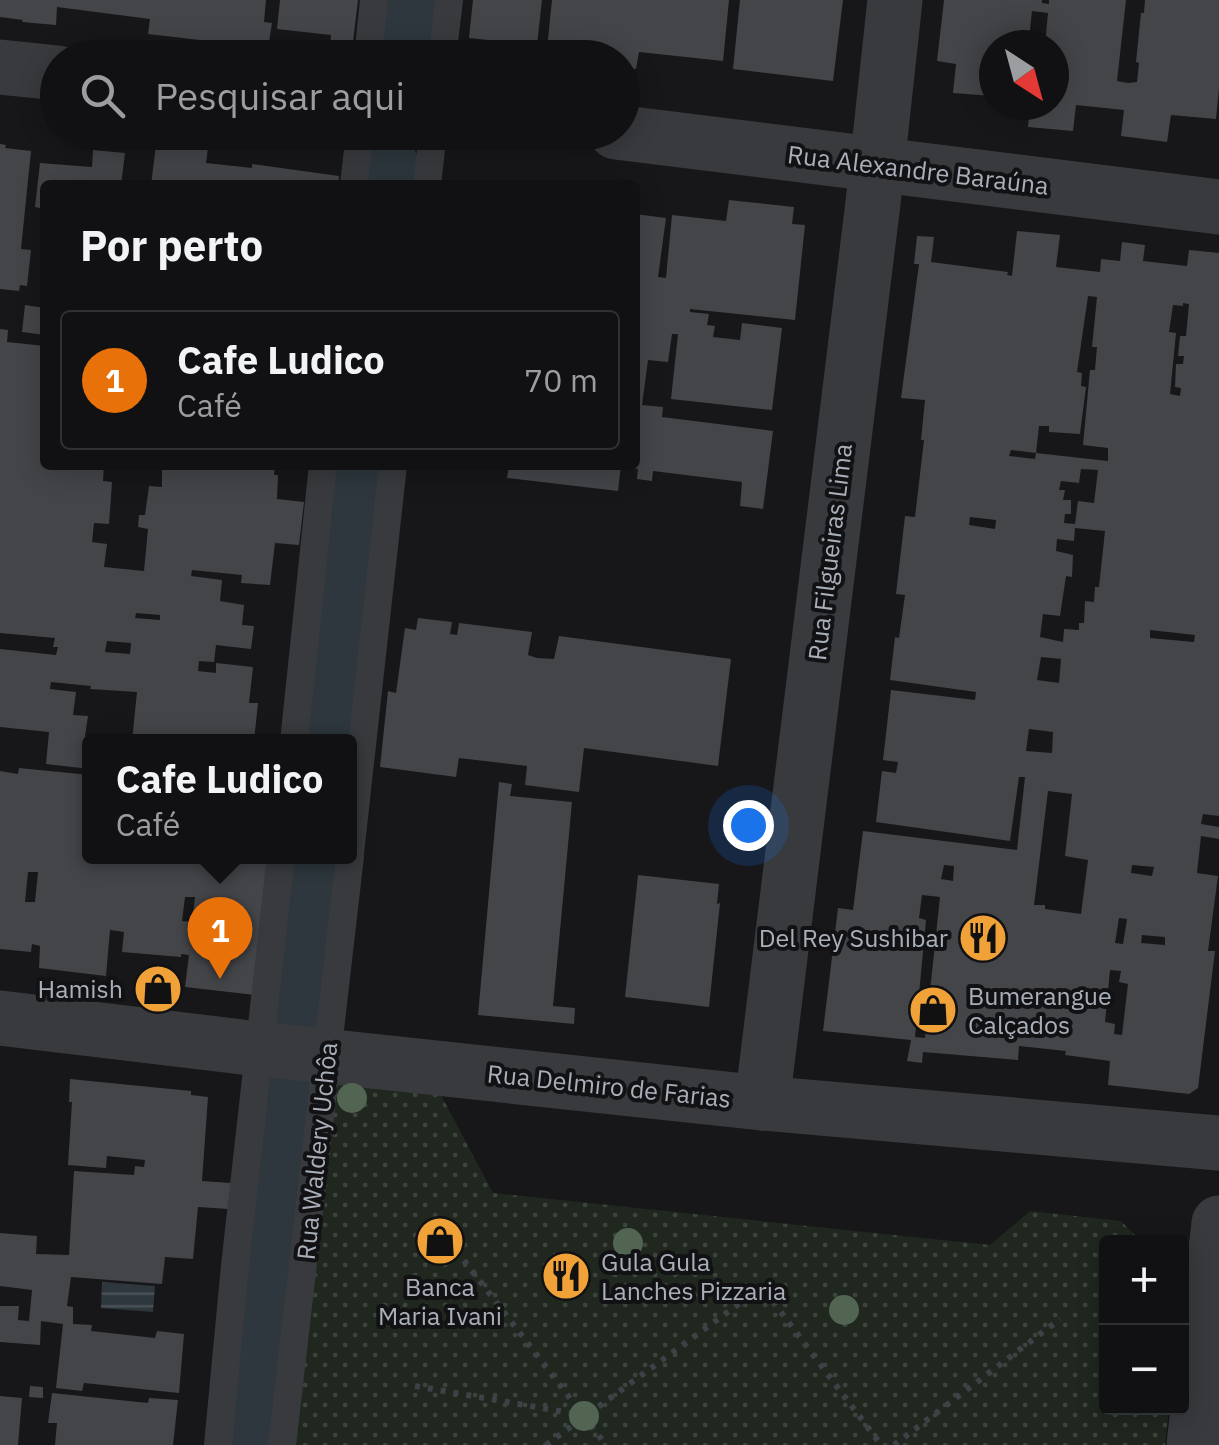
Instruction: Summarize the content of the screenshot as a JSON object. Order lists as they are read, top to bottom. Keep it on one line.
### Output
{"streets":{"street":["Rua Alexandre Baraúna","Rua Filgueiras Lima","Rua Delmiro de Farias"],"lane":["Rua Waldery Uchôa"]},"crossings":[["Rua Alexandre Baraúna","Rua Filgueiras Lima"],["Rua Filgueiras Lima","Rua Delmiro de Farias"],["Rua Delmiro de Farias","Rua Waldery Uchôa"]],"places":{"restaurant":["Del Rey Sushibar","Gula Gula Lanches Pizzaria"],"shop":["Hamish","Bumerangue Calçados","Banca Maria Ivani"]},"north":"bottom right","page":{"search":"Pesquisar aqui","heading":"Por perto","list":[{"mark":"1","name":"Cafe Ludico","note":"Café","value":"70 m"}],"popup":["Cafe Ludico","Café"],"pins":"1","map_buttons":["+","−"]}}
